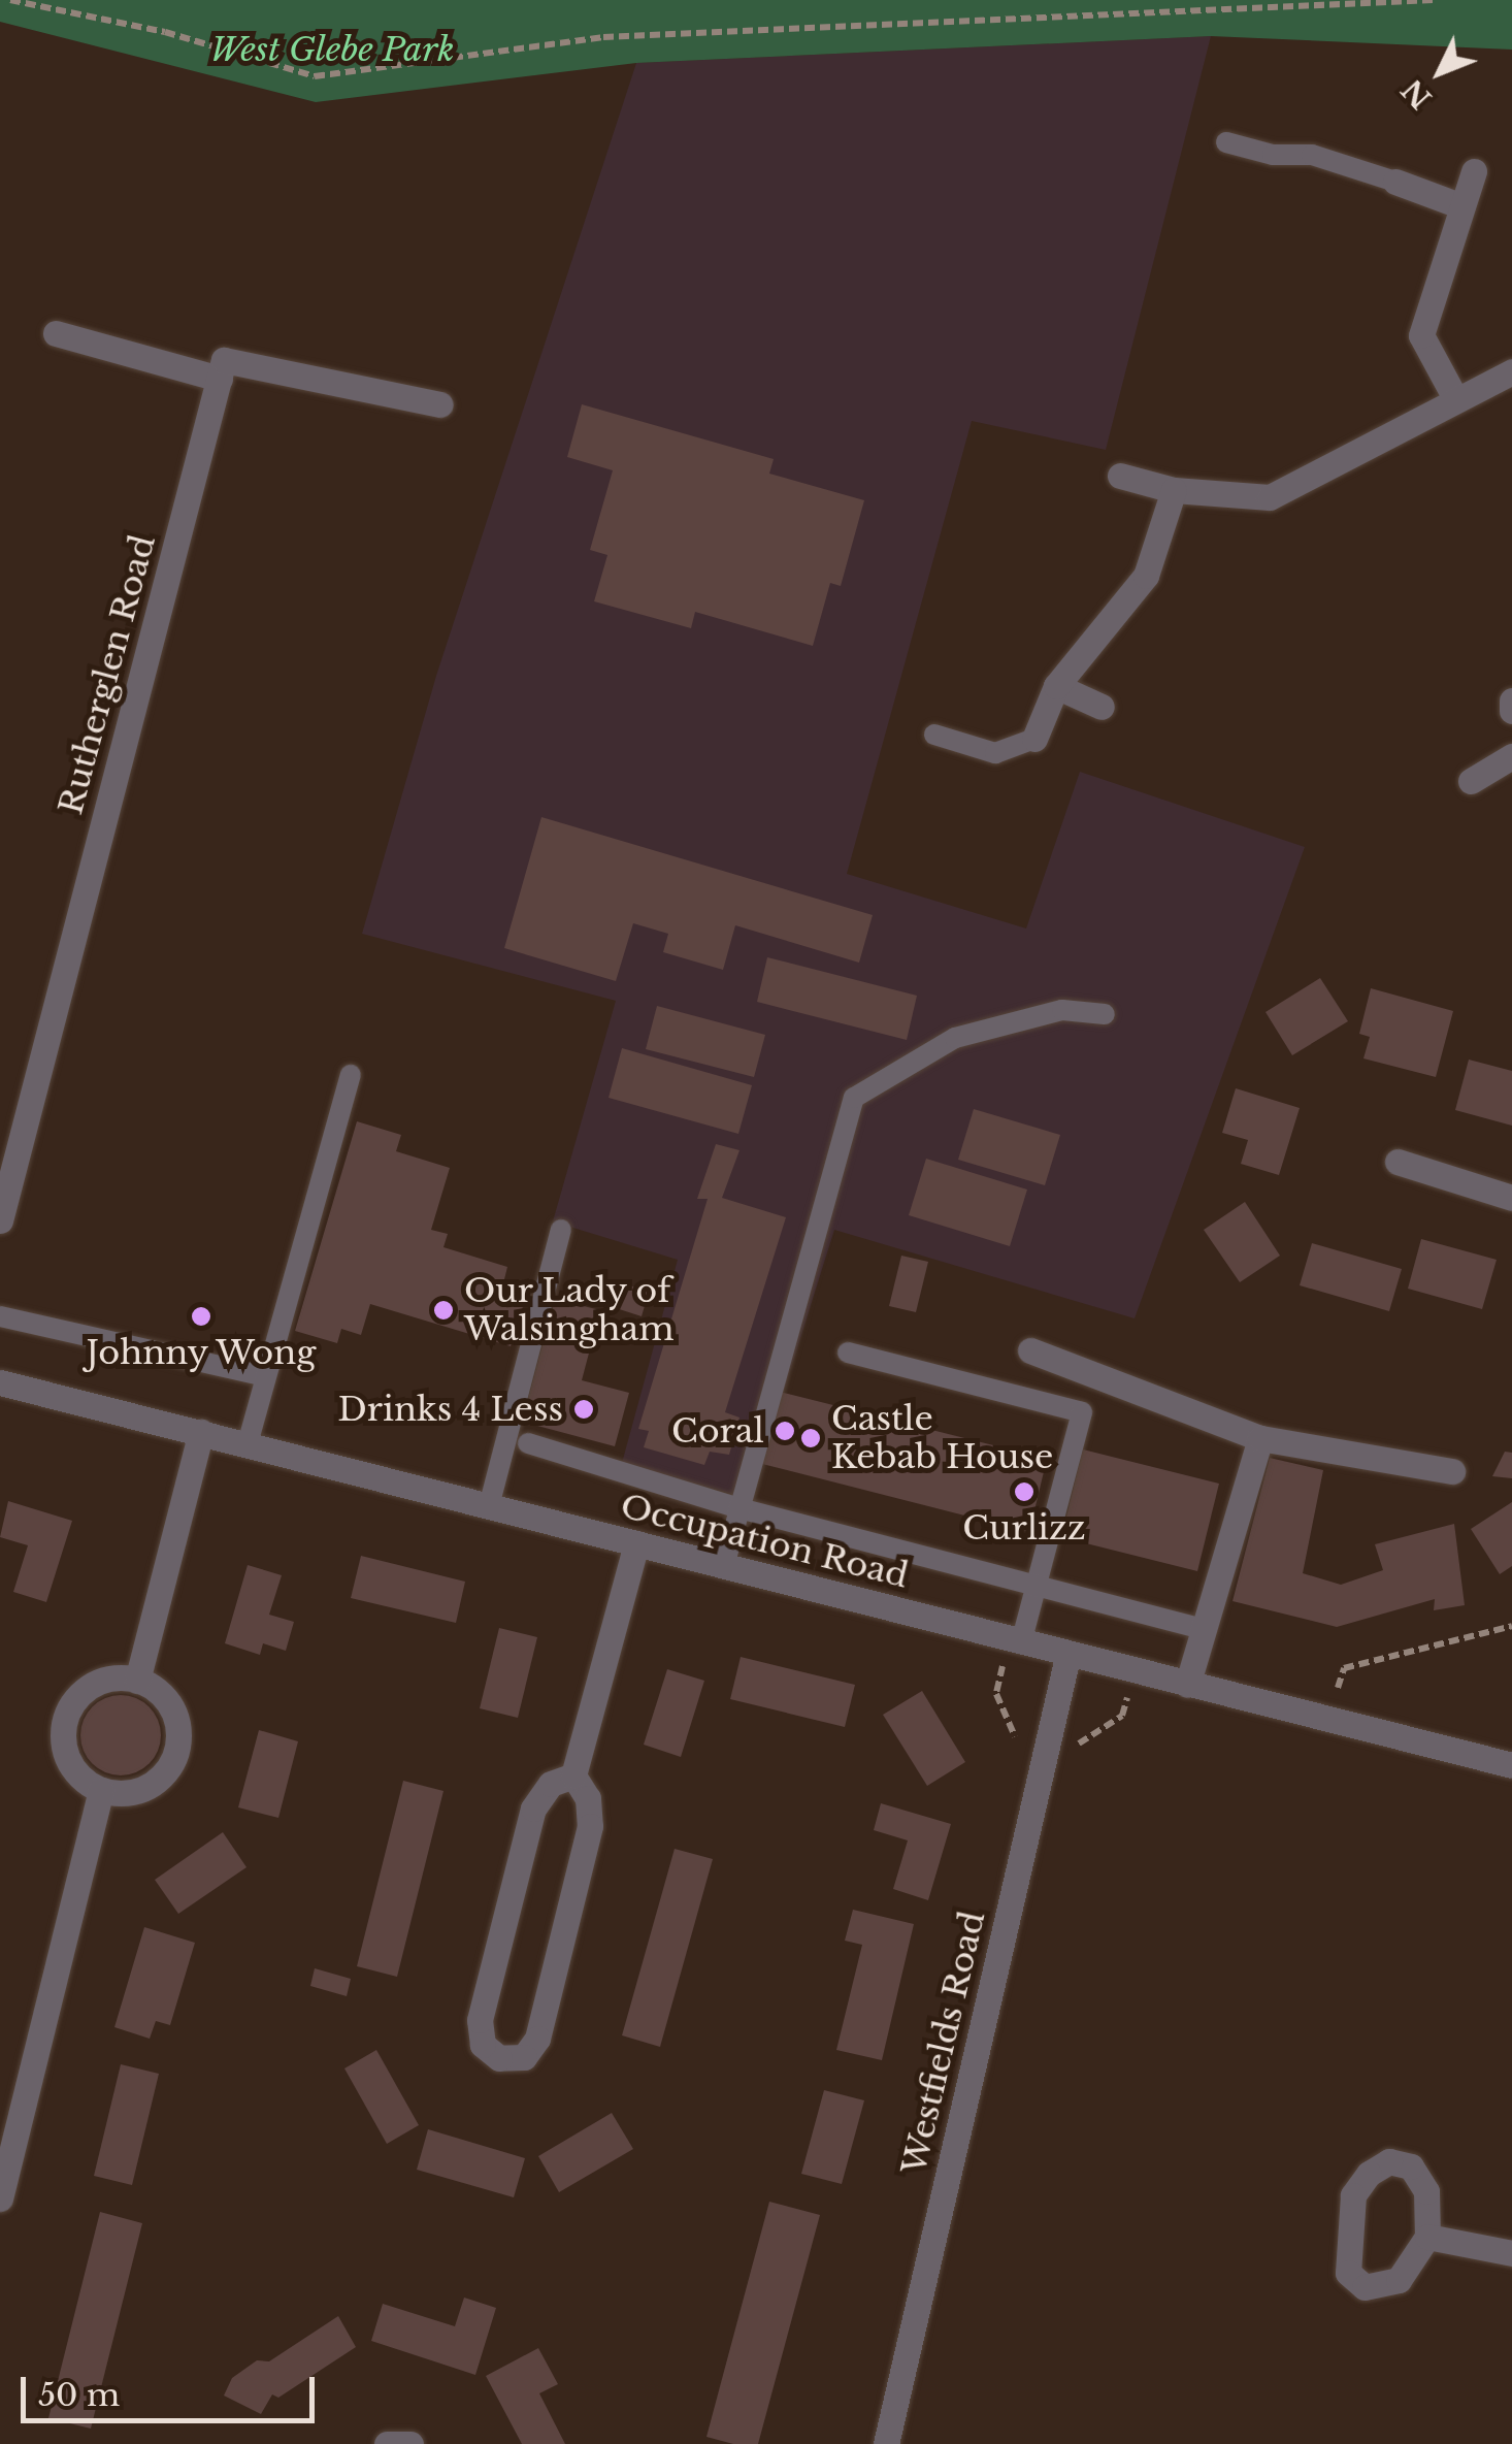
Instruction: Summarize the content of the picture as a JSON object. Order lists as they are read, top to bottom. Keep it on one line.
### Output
{"streets":{"street":["Rutherglen Road","Occupation Road","Westfields Road"]},"crossings":[["Occupation Road","Westfields Road"]],"parks":["West Glebe Park"],"places":["Our Lady of Walsingham","Johnny Wong","Drinks 4 Less","Coral","Castle Kebab House","Curlizz"],"scale_bar":"50 m","north":"bottom left"}
